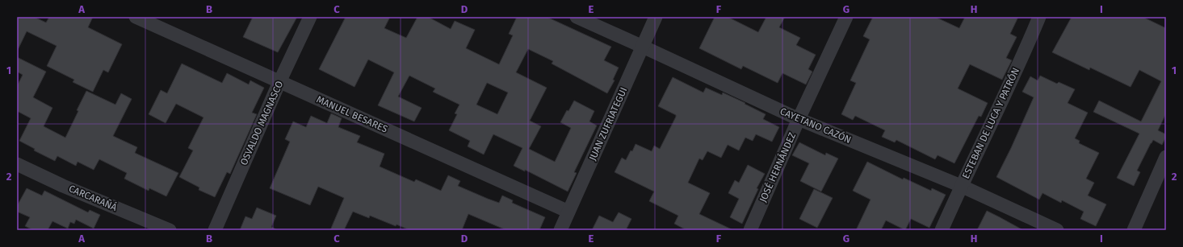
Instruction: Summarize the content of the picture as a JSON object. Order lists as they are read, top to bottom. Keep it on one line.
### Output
{"streets":{"street":["MANUEL BESARES","OSVALDO MAGNASCO","ESTEBAN DE LUCA Y PATRÓN","JUAN ZUFRIATEGUI","CAYETANO CAZÓN","JOSÉ HERNÁNDEZ","CARCARAÑÁ"]},"crossings":[["MANUEL BESARES","OSVALDO MAGNASCO"],["MANUEL BESARES","JUAN ZUFRIATEGUI"],["ESTEBAN DE LUCA Y PATRÓN","CAYETANO CAZÓN"],["JUAN ZUFRIATEGUI","CAYETANO CAZÓN"],["CAYETANO CAZÓN","JOSÉ HERNÁNDEZ"]],"grid":{"columns":["A","B","C","D","E","F","G","H","I"],"rows":["1","2"]}}
